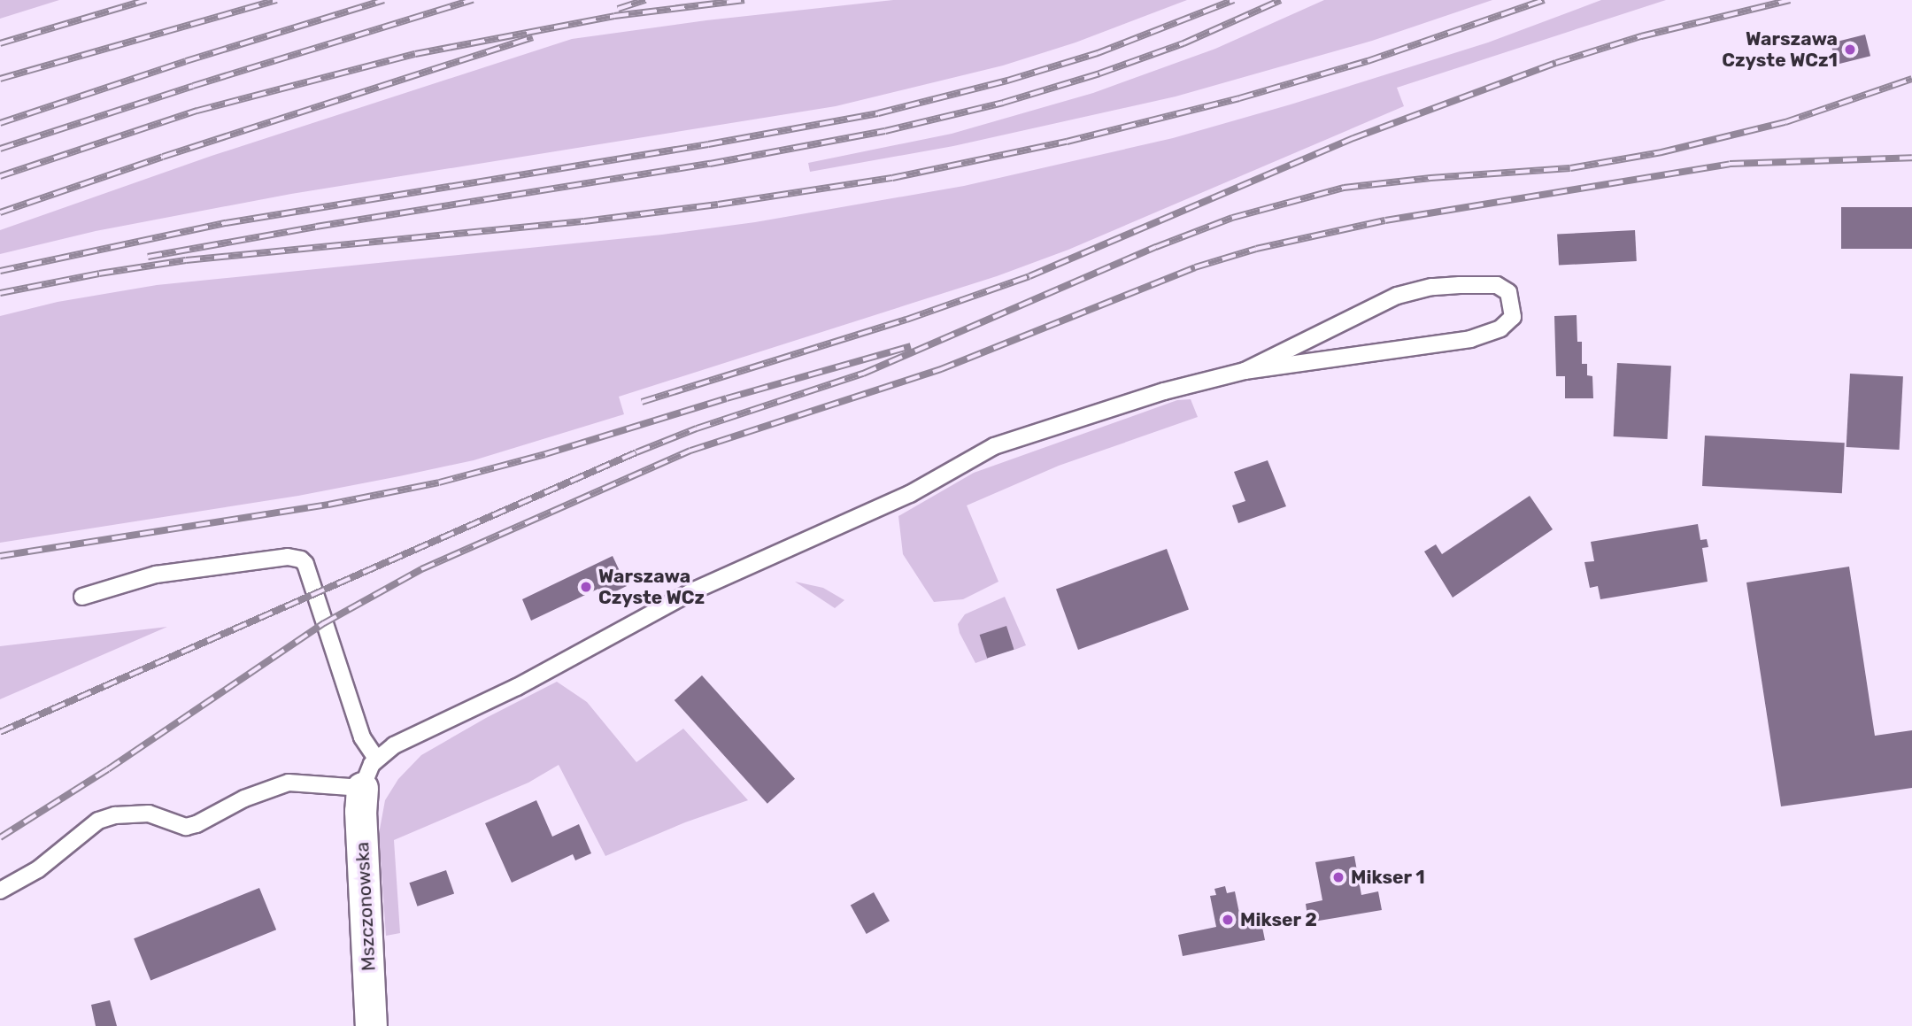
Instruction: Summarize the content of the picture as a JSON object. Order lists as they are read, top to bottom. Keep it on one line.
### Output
{"streets":{"street":["Mszczonowska"]},"places":["Warszawa Czyste WCz1","Warszawa Czyste WCz","Mikser 1","Mikser 2"]}
